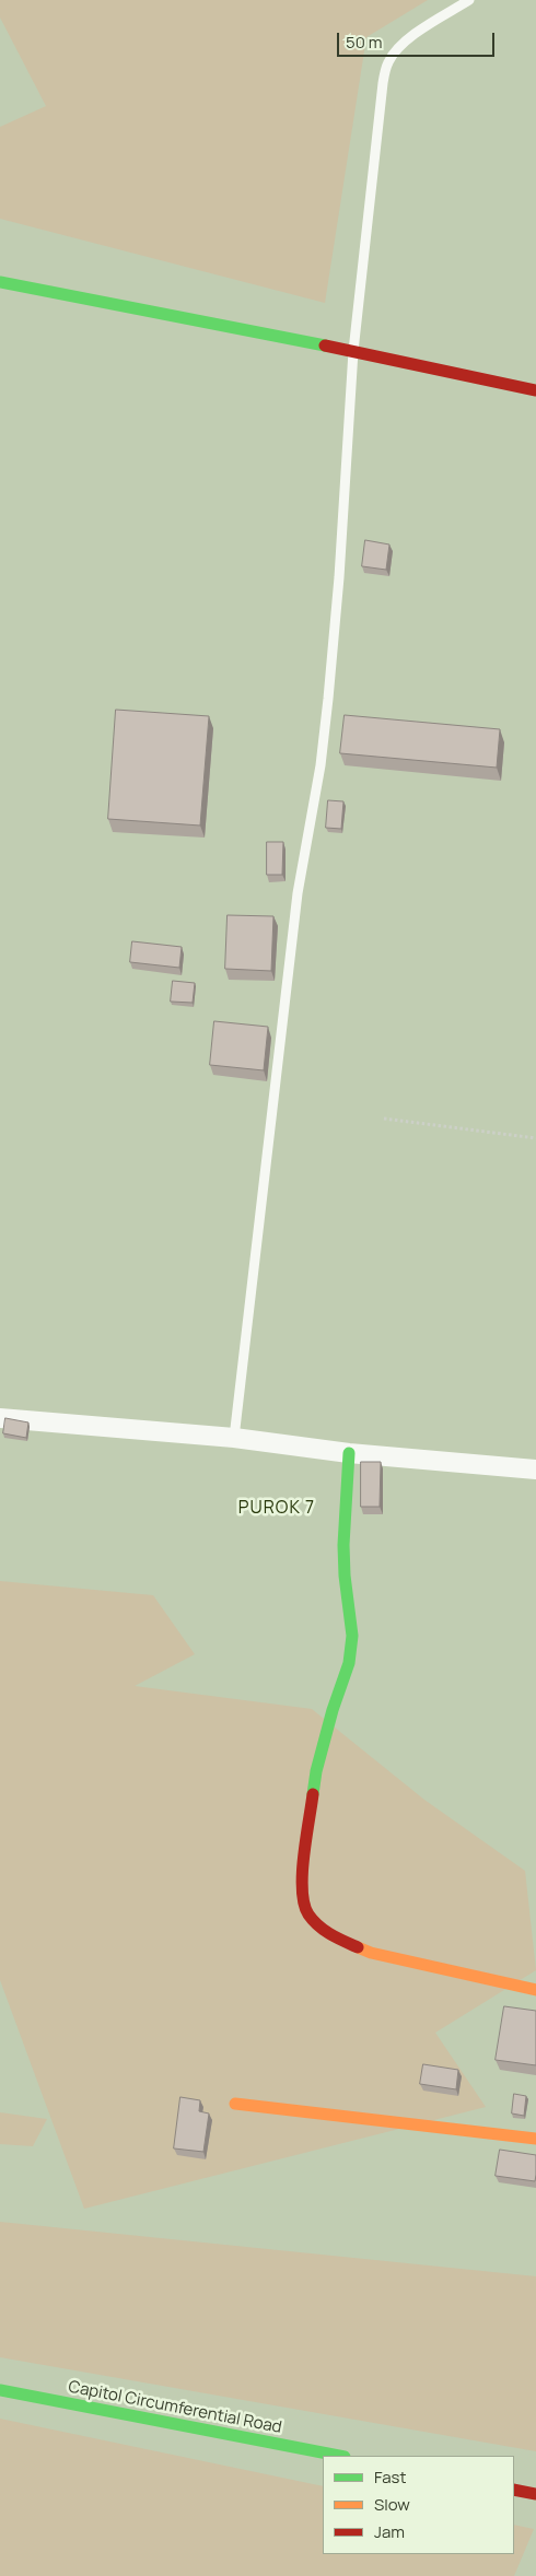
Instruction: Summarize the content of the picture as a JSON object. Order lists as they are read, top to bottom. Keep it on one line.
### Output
{"streets":{"street":["Capitol Circumferential Road"]},"districts":["PUROK 7"],"legend":["Fast","Slow","Jam"],"scale_bar":"50 m"}
